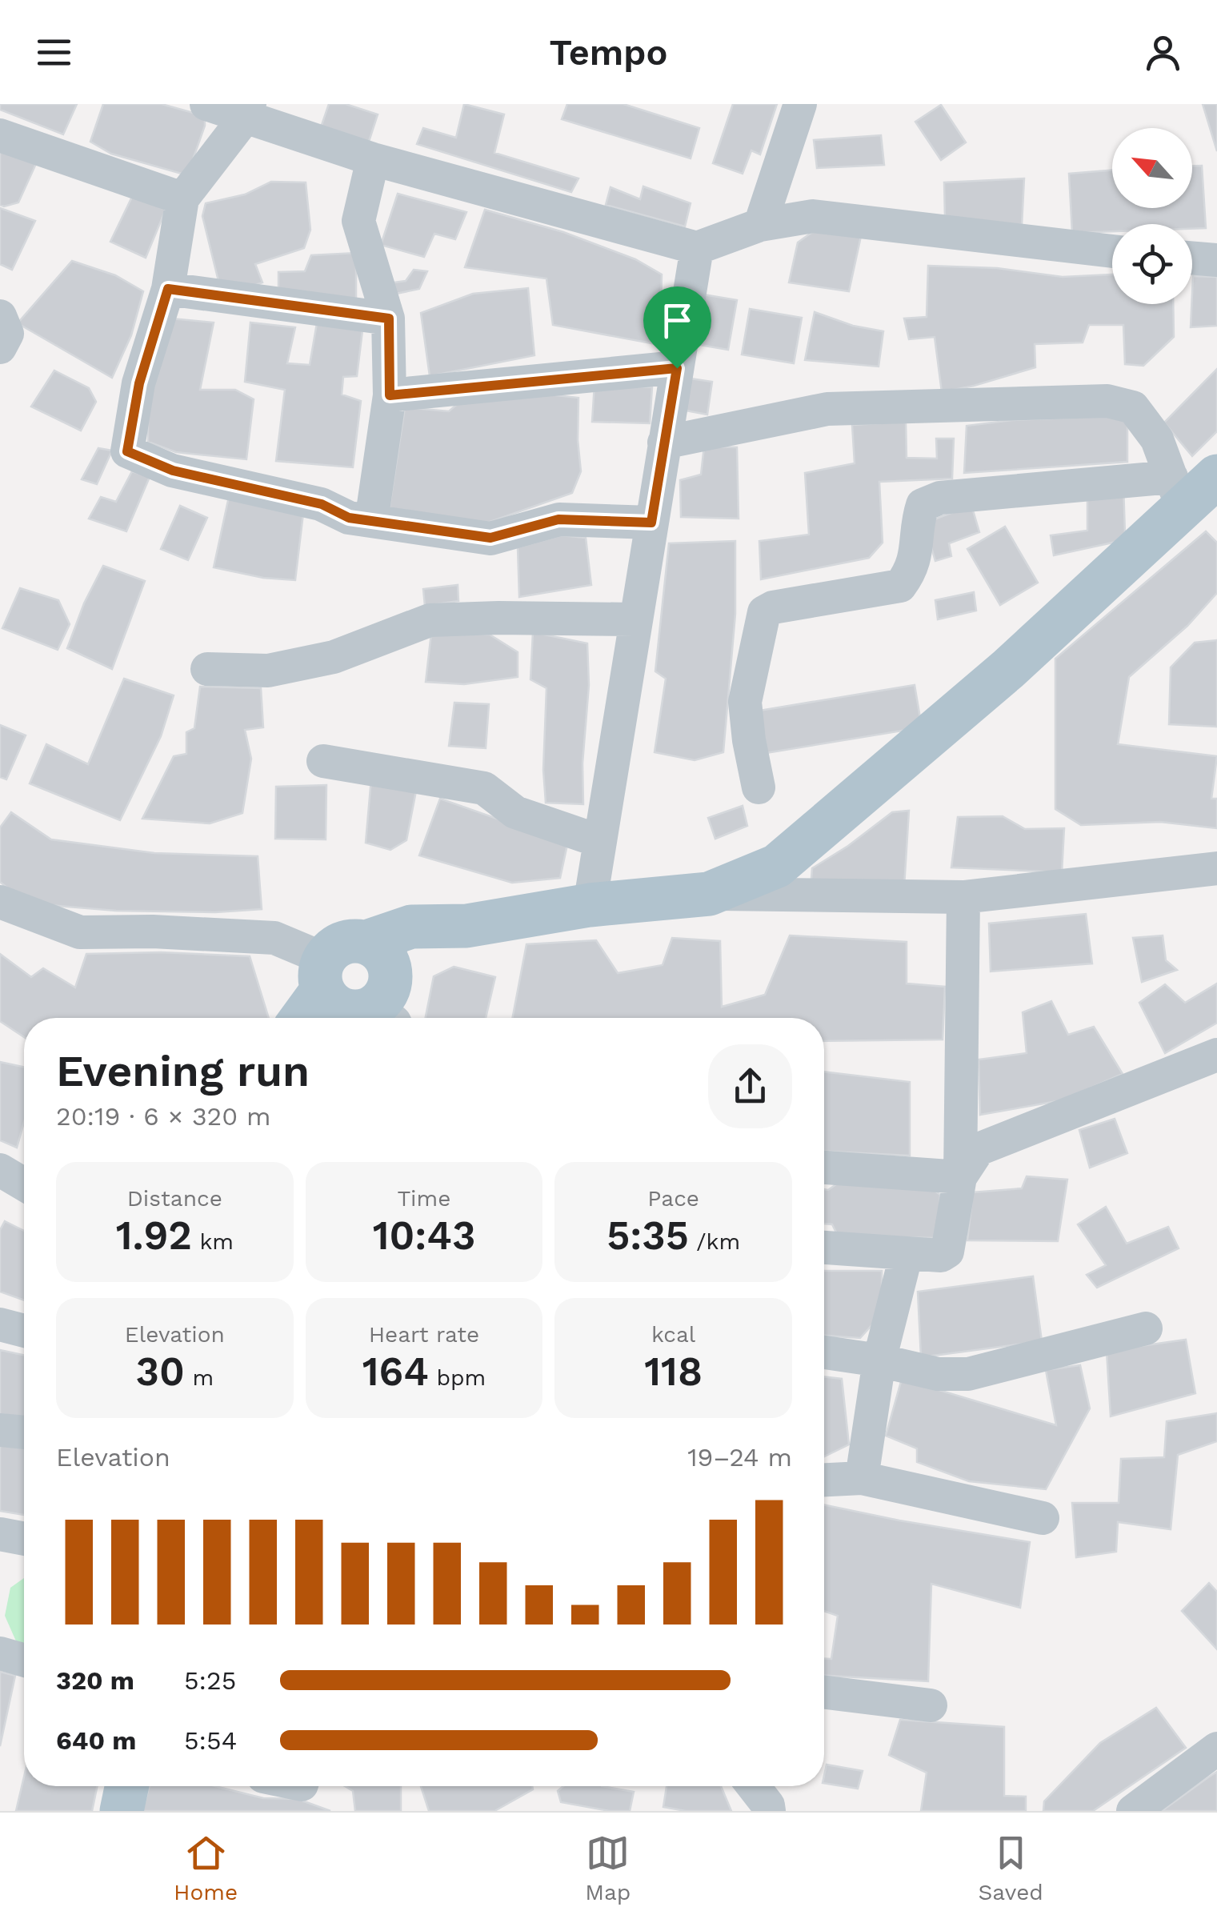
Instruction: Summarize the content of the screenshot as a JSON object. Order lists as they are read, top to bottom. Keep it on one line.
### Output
{"north":"top left","page":{"header":"Tempo","heading":["Evening run","20:19 · 6 × 320 m"],"stats":[["Distance","1.92 km"],["Time","10:43"],["Pace","5:35 /km"],["Elevation","30 m"],["Heart rate","164 bpm"],["kcal","118"]],"chart":["Elevation","19–24 m"],"list":[{"name":"320 m","note":"5:25"},{"name":"640 m","note":"5:54"}],"tabs":["Home","Map","Saved"]}}
